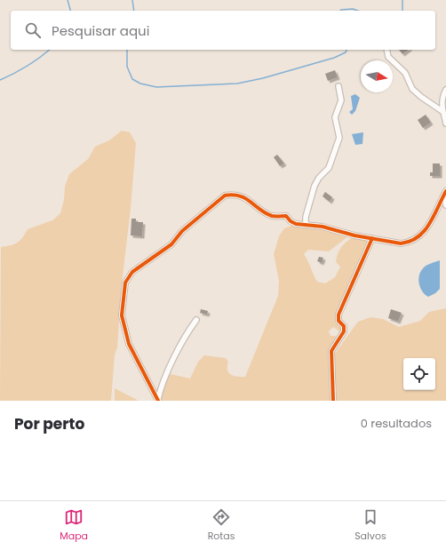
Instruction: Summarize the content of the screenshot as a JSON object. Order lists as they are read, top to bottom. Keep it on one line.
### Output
{"north":"right","page":{"search":"Pesquisar aqui","heading":["Por perto","0 resultados"],"nav":["Mapa","Rotas","Salvos"]}}
